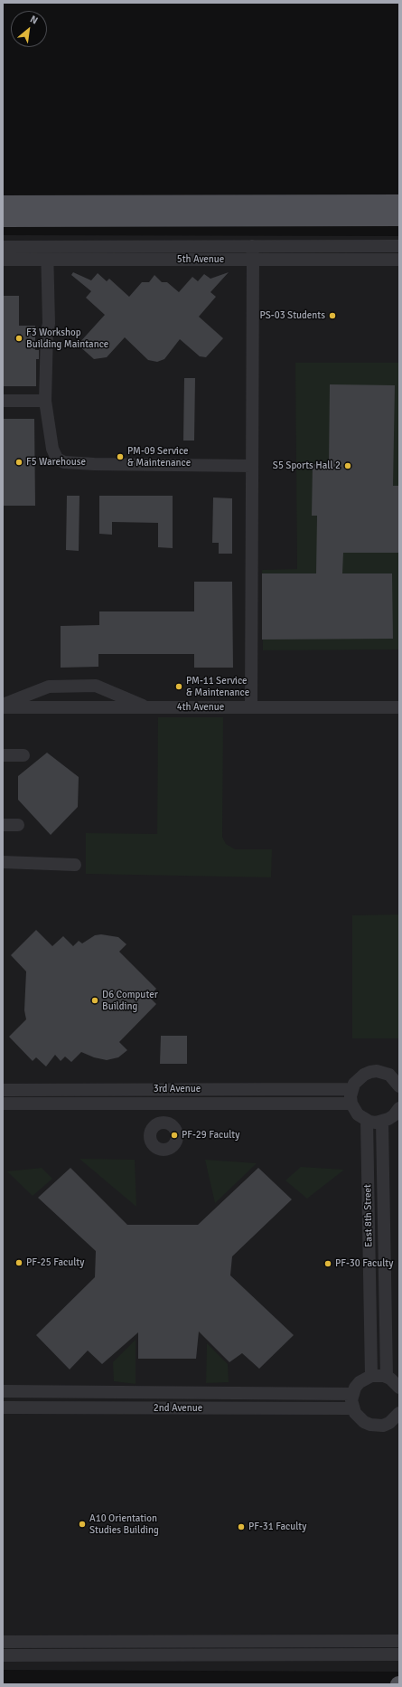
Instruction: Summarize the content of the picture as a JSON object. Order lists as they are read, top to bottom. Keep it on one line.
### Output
{"streets":{"street":["5th Avenue","4th Avenue","3rd Avenue","East 8th Street","2nd Avenue"]},"places":["PS-03 Students","F3 Workshop Building Maintance","PM-09 Service & Maintenance","F5 Warehouse","S5 Sports Hall 2","PM-11 Service & Maintenance","D6 Computer Building","PF-29 Faculty","PF-25 Faculty","PF-30 Faculty","A10 Orientation Studies Building","PF-31 Faculty"],"north":"top right"}
